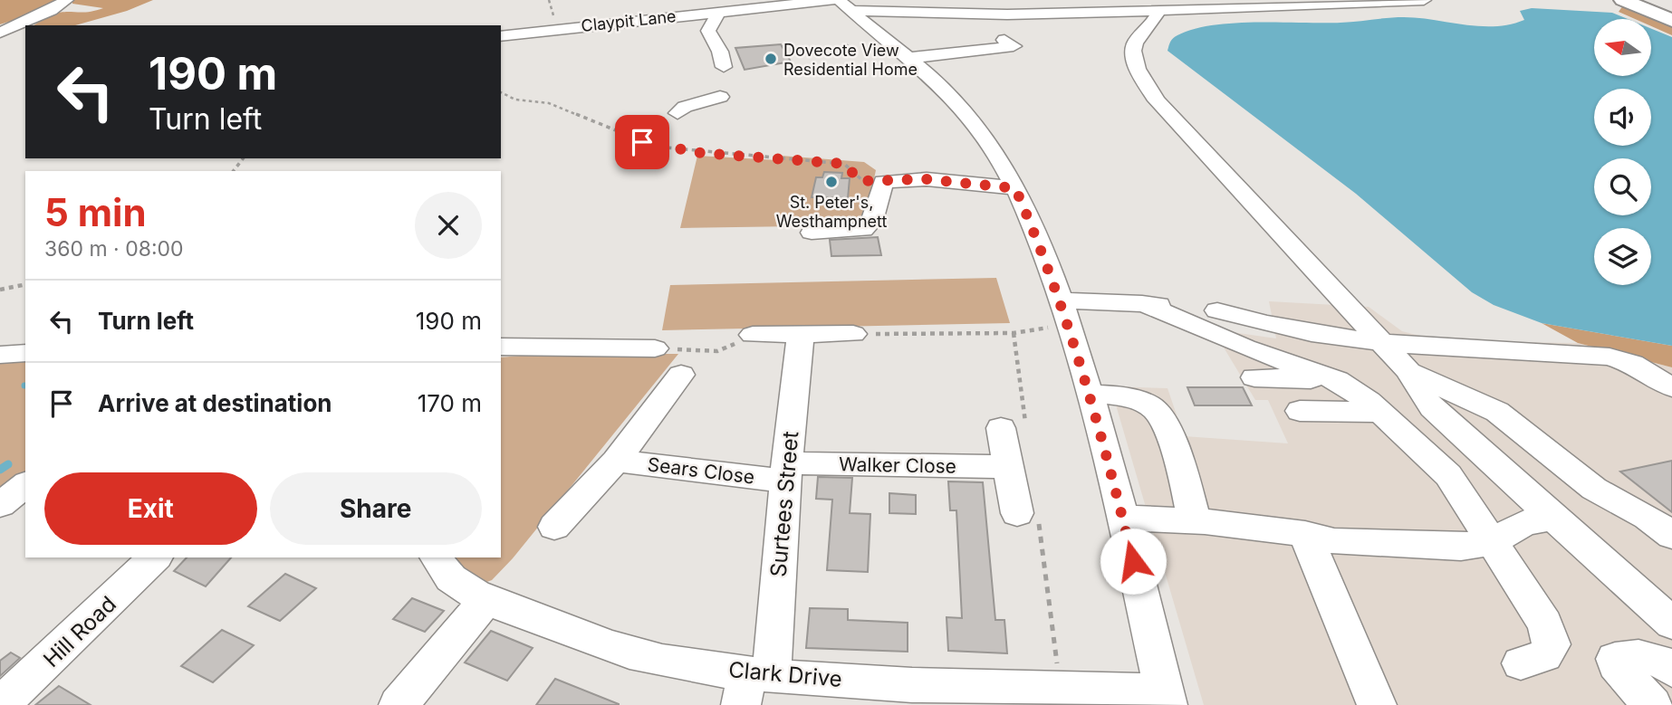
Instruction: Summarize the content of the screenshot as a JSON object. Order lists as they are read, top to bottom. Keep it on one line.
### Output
{"streets":{"street":["Claypit Lane","Walker Close","Sears Close","Surtees Street","Hill Road","Clark Drive"]},"crossings":[["Walker Close","Sears Close"],["Walker Close","Surtees Street"],["Sears Close","Surtees Street"],["Surtees Street","Clark Drive"]],"places":["Dovecote View Residential Home","St. Peter's, Westhampnett"],"north":"left","page":{"turn":["190 m","Turn left"],"heading":["5 min","360 m · 08:00"],"list":[{"name":"Turn left","value":"190 m"},{"name":"Arrive at destination","value":"170 m"}],"buttons":["Exit","Share"]}}
